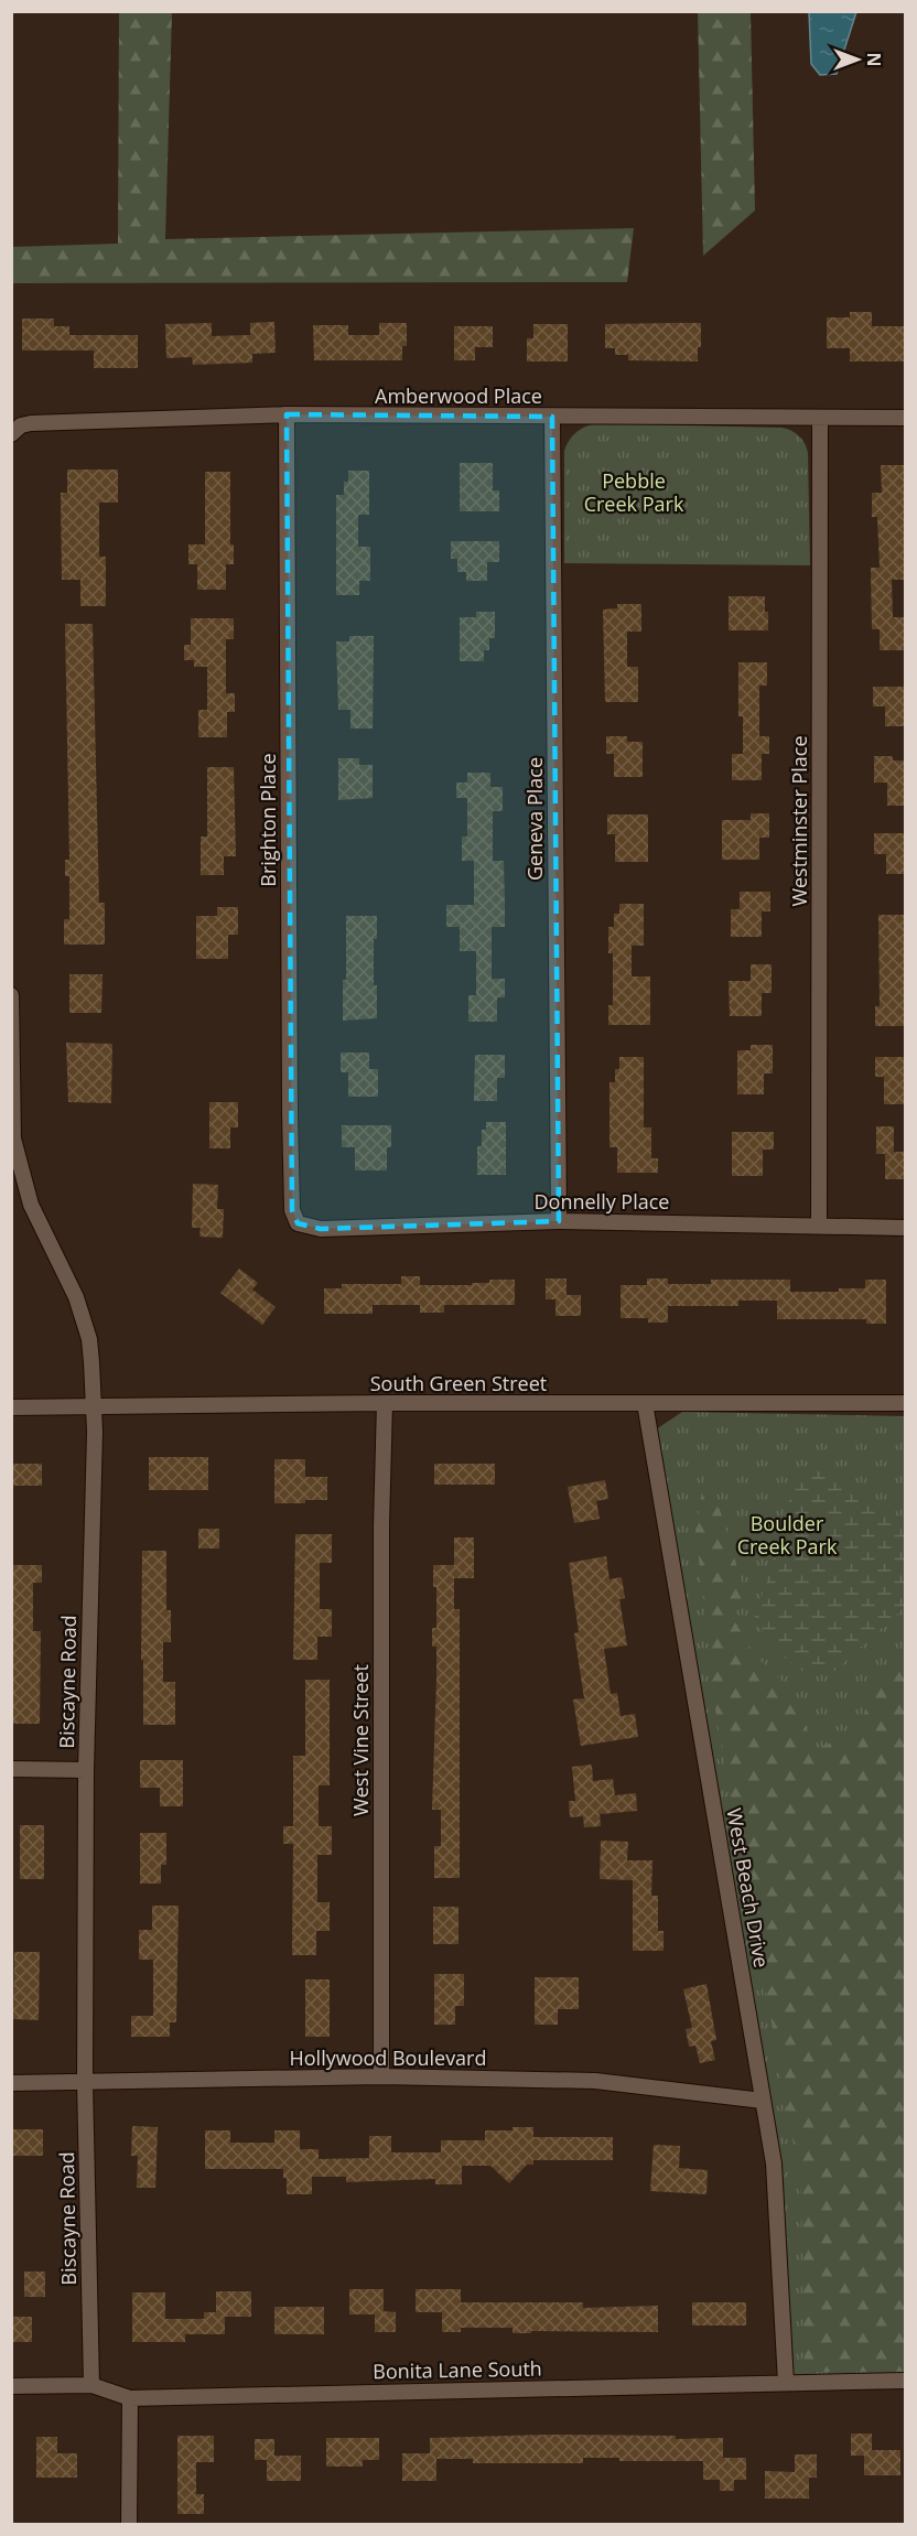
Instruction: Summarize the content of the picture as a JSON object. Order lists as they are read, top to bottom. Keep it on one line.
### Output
{"streets":{"street":["Amberwood Place","Geneva Place","Brighton Place","Westminster Place","Donnelly Place","South Green Street","Biscayne Road","West Vine Street","West Beach Drive","Hollywood Boulevard","Bonita Lane South"]},"crossings":[["Amberwood Place","Geneva Place"],["Amberwood Place","Brighton Place"],["Amberwood Place","Westminster Place"],["Geneva Place","Donnelly Place"],["Brighton Place","Donnelly Place"],["Westminster Place","Donnelly Place"],["South Green Street","Biscayne Road"],["South Green Street","West Vine Street"],["South Green Street","West Beach Drive"],["Biscayne Road","Hollywood Boulevard"],["Biscayne Road","Bonita Lane South"],["West Vine Street","Hollywood Boulevard"],["West Beach Drive","Hollywood Boulevard"],["West Beach Drive","Bonita Lane South"]],"parks":["Pebble Creek Park","Boulder Creek Park"],"north":"right"}
